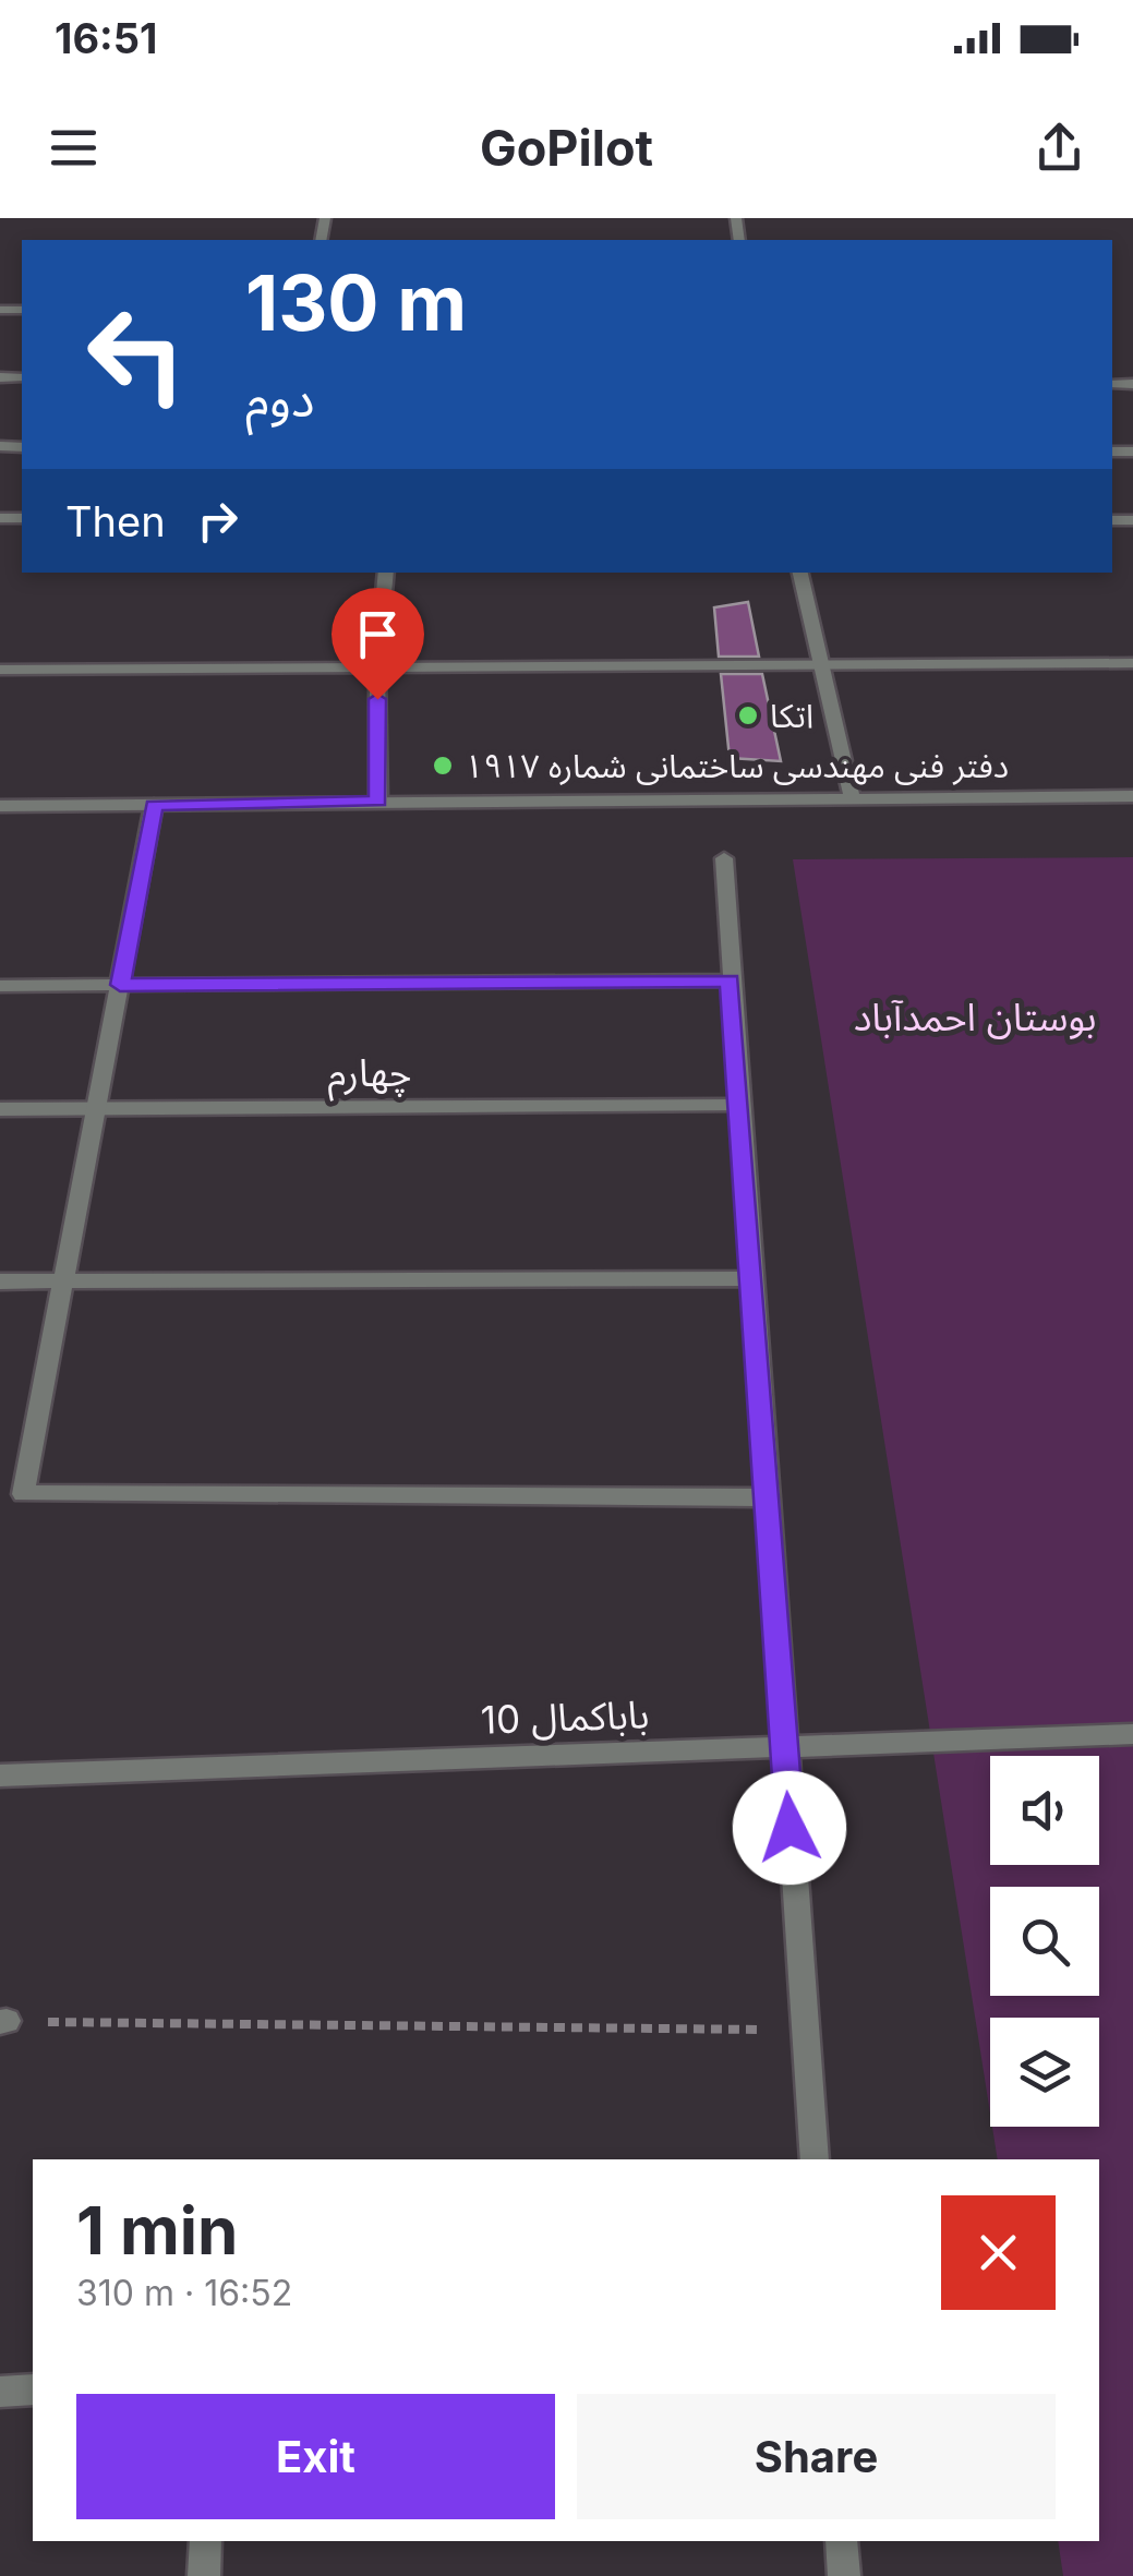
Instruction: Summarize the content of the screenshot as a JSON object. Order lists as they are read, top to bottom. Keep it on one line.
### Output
{"streets":{"street":["چهارم","باباکمال 10"]},"parks":["بوستان احمدآباد"],"places":["اتکا","دفتر فنی مهندسی ساختمانی شماره ۱۹۱۷"],"page":{"status":"16:51","header":"GoPilot","turn":["130 m","دوم"],"then":"Then","heading":["1 min","310 m · 16:52"],"buttons":["Exit","Share"]}}
